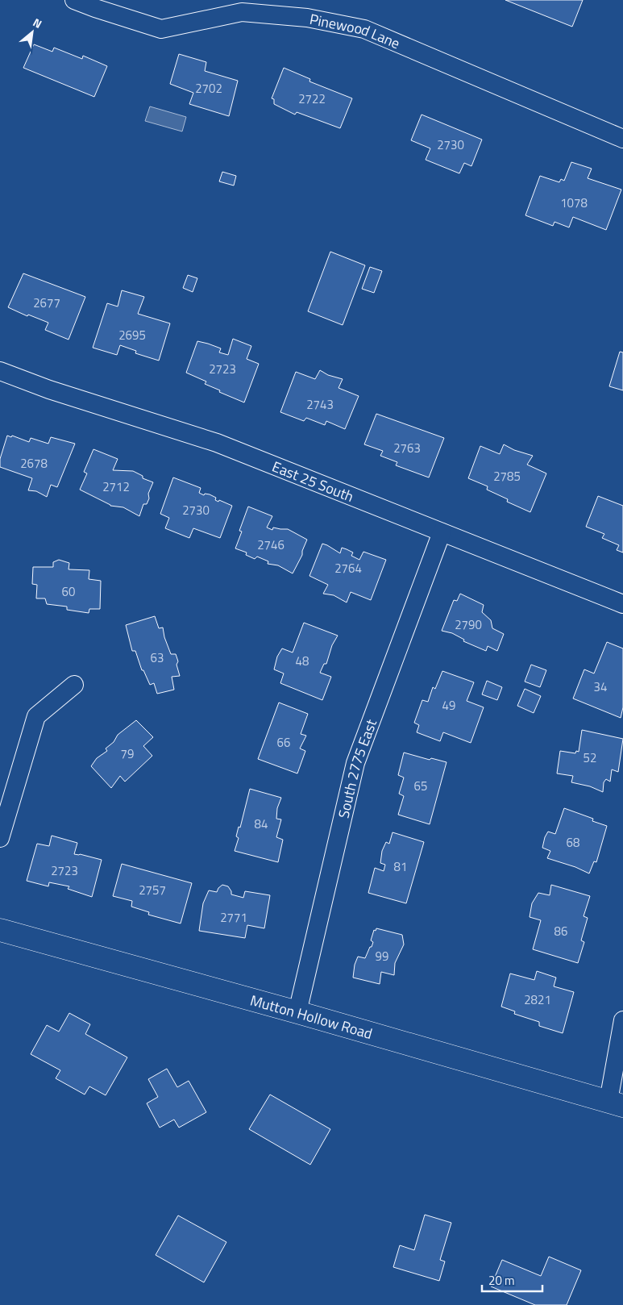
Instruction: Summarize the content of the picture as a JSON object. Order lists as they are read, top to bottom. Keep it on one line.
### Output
{"streets":{"street":["Pinewood Lane","East 25 South","South 2775 East","Mutton Hollow Road"]},"crossings":[["East 25 South","South 2775 East"],["South 2775 East","Mutton Hollow Road"]],"house_numbers":["2702","2722","2730","1078","2677","2695","2723","2743","2763","2678","2785","2712","2730","2746","2764","60","2790","63","48","34","49","66","79","52","65","84","68","81","2723","2757","2771","86","99","2821"],"scale_bar":"20 m","north":"top right"}
